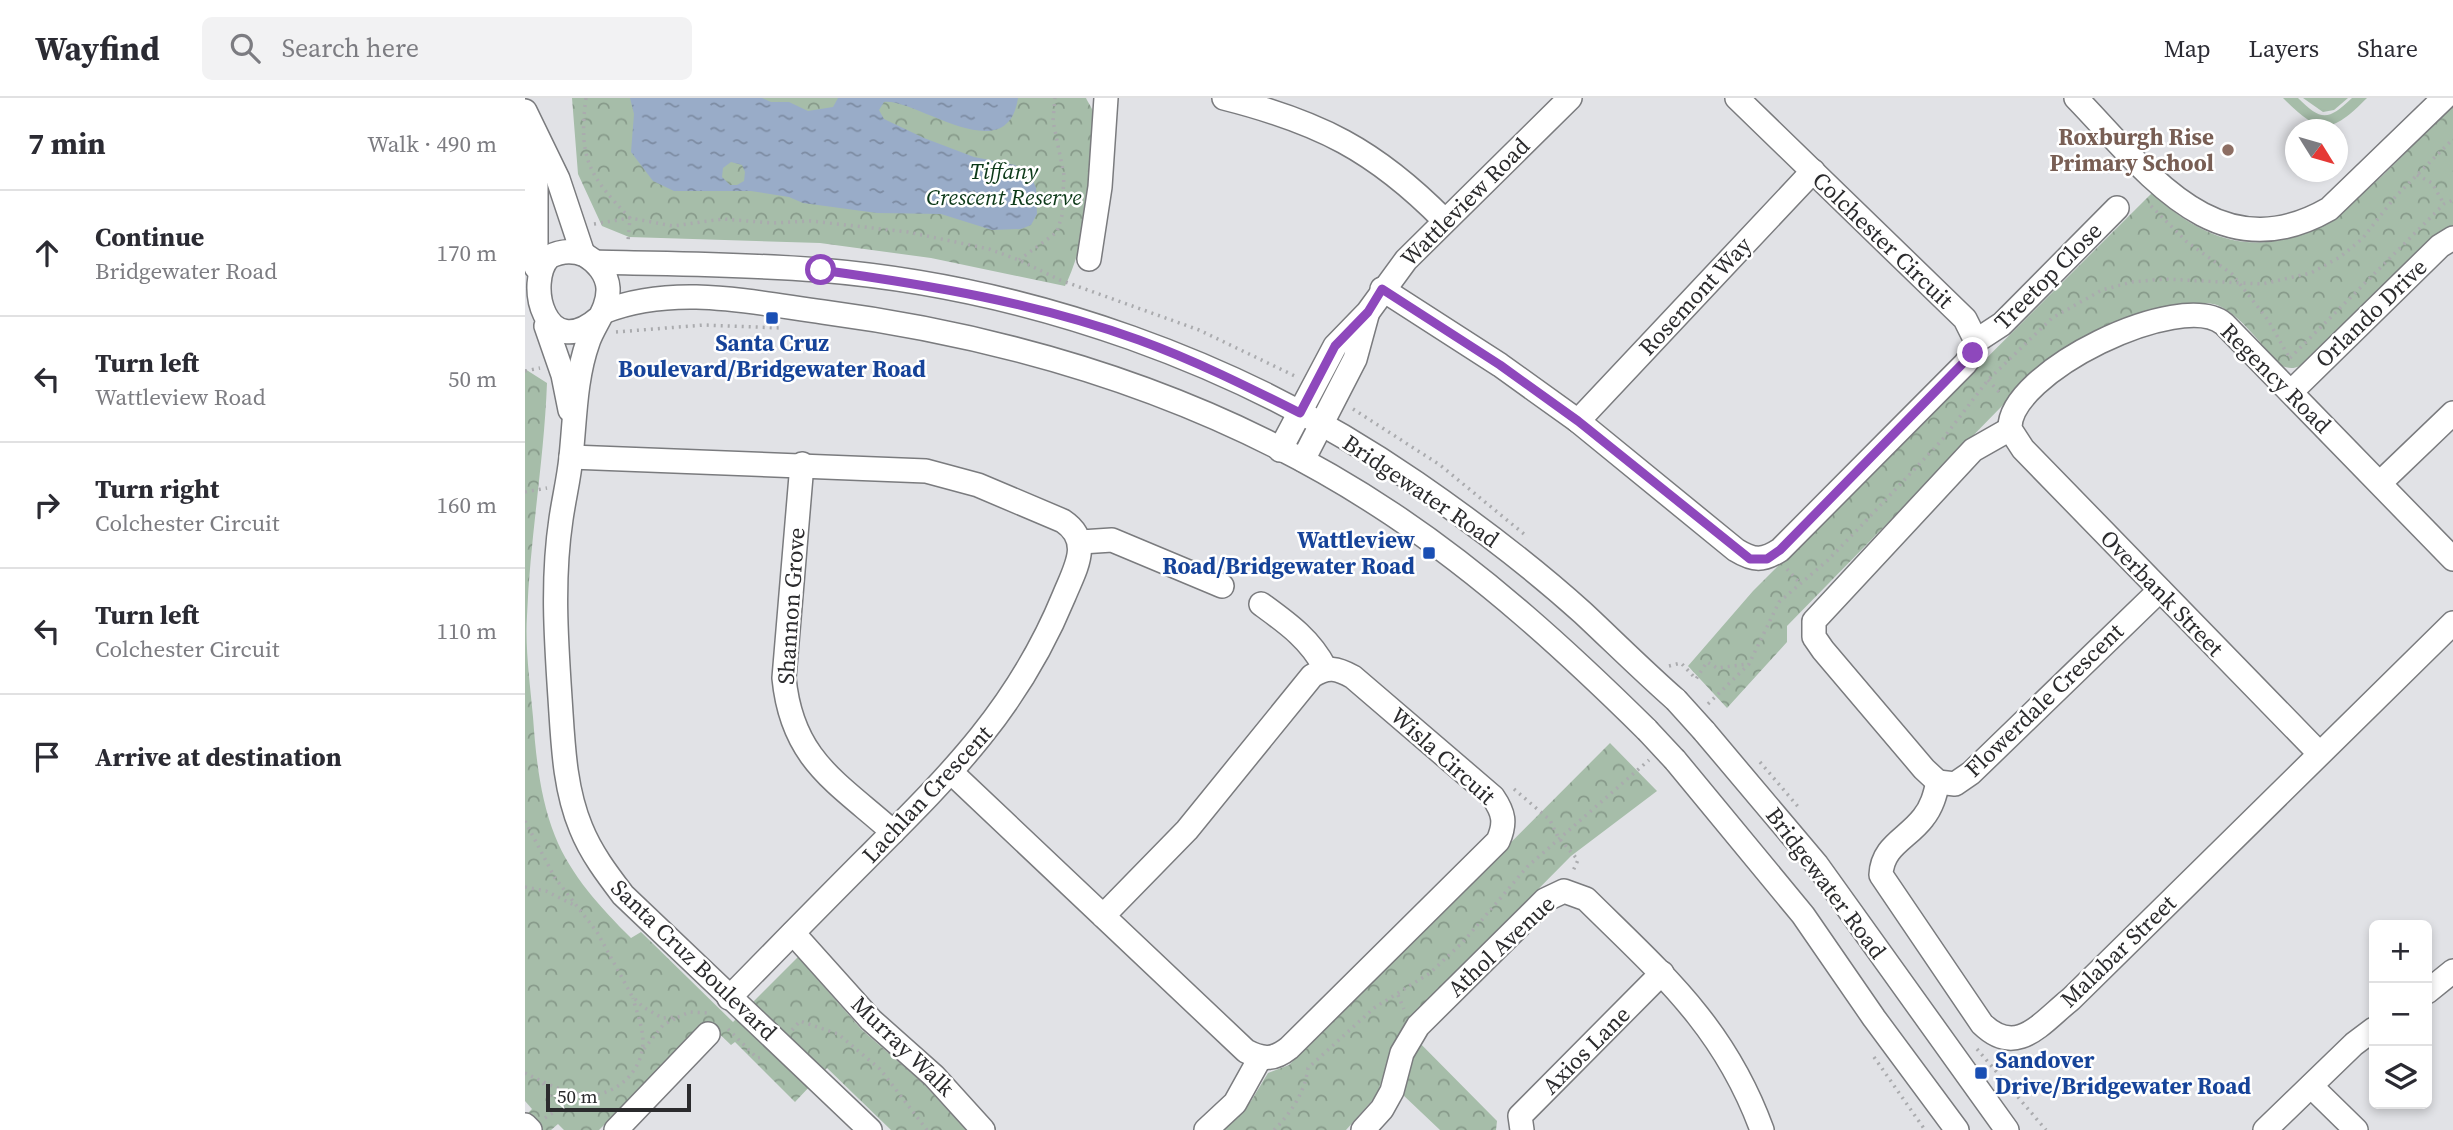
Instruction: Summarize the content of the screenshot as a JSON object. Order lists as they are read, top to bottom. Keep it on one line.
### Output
{"streets":{"street":["Wattleview Road","Colchester Circuit","Treetop Close","Rosemont Way","Orlando Drive","Regency Road","Bridgewater Road","Overbank Street","Shannon Grove","Flowerdale Crescent","Wisla Circuit","Lachlan Crescent","Athol Avenue","Malabar Street","Santa Cruz Boulevard","Murray Walk","Axios Lane"]},"crossings":[["Wattleview Road","Bridgewater Road"],["Colchester Circuit","Treetop Close"],["Colchester Circuit","Rosemont Way"],["Orlando Drive","Regency Road"],["Regency Road","Overbank Street"],["Regency Road","Flowerdale Crescent"],["Bridgewater Road","Santa Cruz Boulevard"],["Overbank Street","Flowerdale Crescent"],["Overbank Street","Malabar Street"],["Shannon Grove","Lachlan Crescent"],["Flowerdale Crescent","Malabar Street"],["Lachlan Crescent","Santa Cruz Boulevard"],["Lachlan Crescent","Murray Walk"],["Athol Avenue","Axios Lane"]],"parks":["Tiffany Crescent Reserve"],"places":{"other":["Roxburgh Rise Primary School"],"transit":["Santa Cruz Boulevard/Bridgewater Road","Wattleview Road/Bridgewater Road","Sandover Drive/Bridgewater Road"]},"scale_bar":"50 m","north":"bottom right","page":{"header":"Wayfind","search":"Search here","nav":["Map","Layers","Share"],"heading":["7 min","Walk · 490 m"],"list":[["Continue","Bridgewater Road","170 m"],["Turn left","Wattleview Road","50 m"],["Turn right","Colchester Circuit","160 m"],["Turn left","Colchester Circuit","110 m"],"Arrive at destination"],"map_buttons":["+","−"],"scale":"50 m"}}
